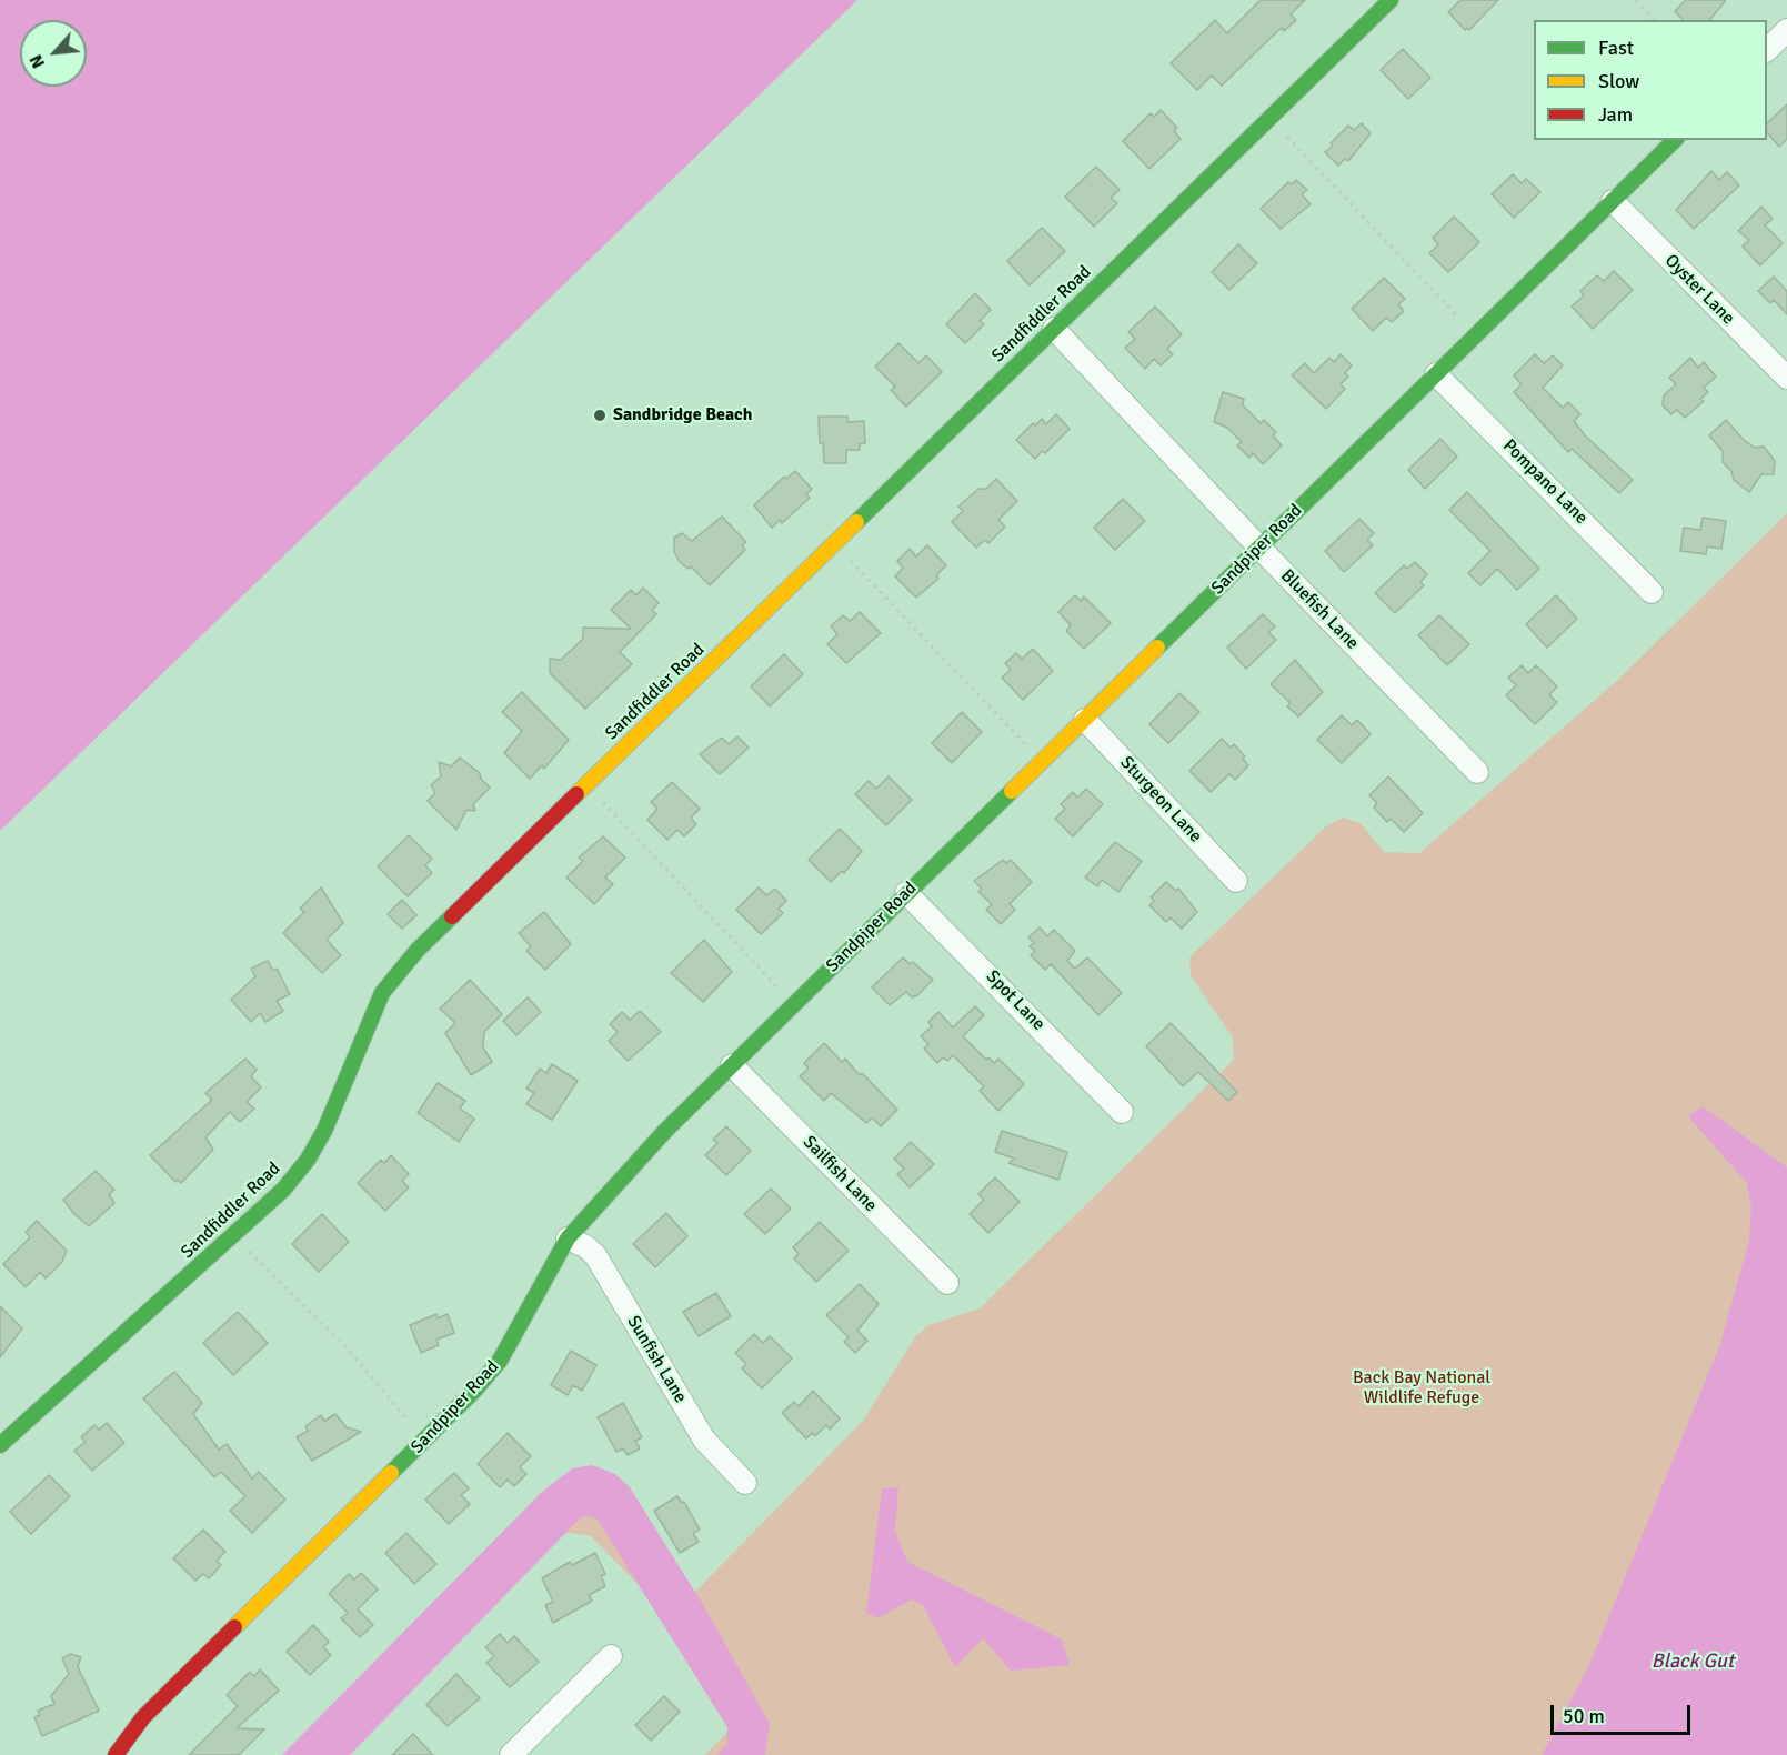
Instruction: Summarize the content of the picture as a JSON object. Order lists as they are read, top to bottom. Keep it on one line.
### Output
{"streets":{"street":["Oyster Lane","Sandfiddler Road","Pompano Lane","Sandpiper Road","Bluefish Lane","Sturgeon Lane","Spot Lane","Sailfish Lane","Sunfish Lane"]},"crossings":[["Oyster Lane","Sandpiper Road"],["Sandfiddler Road","Bluefish Lane"],["Pompano Lane","Sandpiper Road"],["Sandpiper Road","Bluefish Lane"],["Sandpiper Road","Sturgeon Lane"],["Sandpiper Road","Spot Lane"],["Sandpiper Road","Sailfish Lane"],["Sandpiper Road","Sunfish Lane"]],"water":["Black Gut"],"parks":["Back Bay National Wildlife Refuge"],"places":["Sandbridge Beach"],"legend":["Fast","Slow","Jam"],"scale_bar":"50 m","north":"bottom left"}
